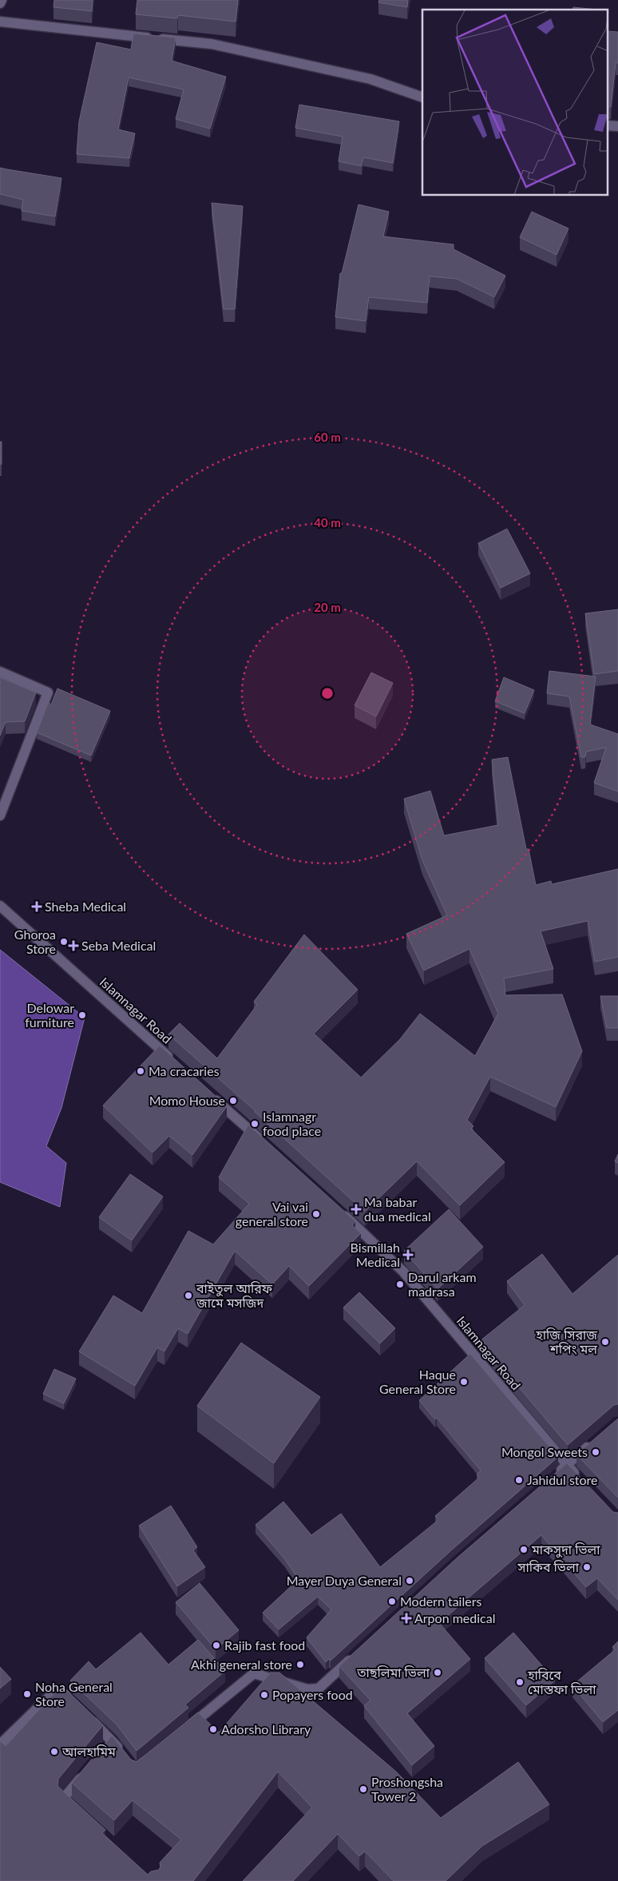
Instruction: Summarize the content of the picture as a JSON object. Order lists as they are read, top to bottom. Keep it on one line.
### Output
{"streets":{"street":["Islamnagar Road"]},"places":{"health":["Sheba Medical","Seba Medical","Ma babar dua medical","Bismillah Medical","Arpon medical"],"other":["Ghoroa Store","Delowar furniture","Ma cracaries","Momo House","Islamnagr food place","Vai vai general store","Darul arkam madrasa","বাইতুল আরিফ জামে মসজিদ","হাজি সিরাজ শপিং মল","Haque General Store","Mongol Sweets","Jahidul store","মাকসুদা ভিলা","সাকিব ভিলা","Mayer Duya General","Modern tailers","Rajib fast food","Akhi general store","তাছলিমা ভিলা","হাবিবে মোস্তফা ভিলা","Noha General Store","Popayers food","Adorsho Library","আলহামিম","Proshongsha Tower 2"]},"rings":["60 m","40 m","20 m"]}
